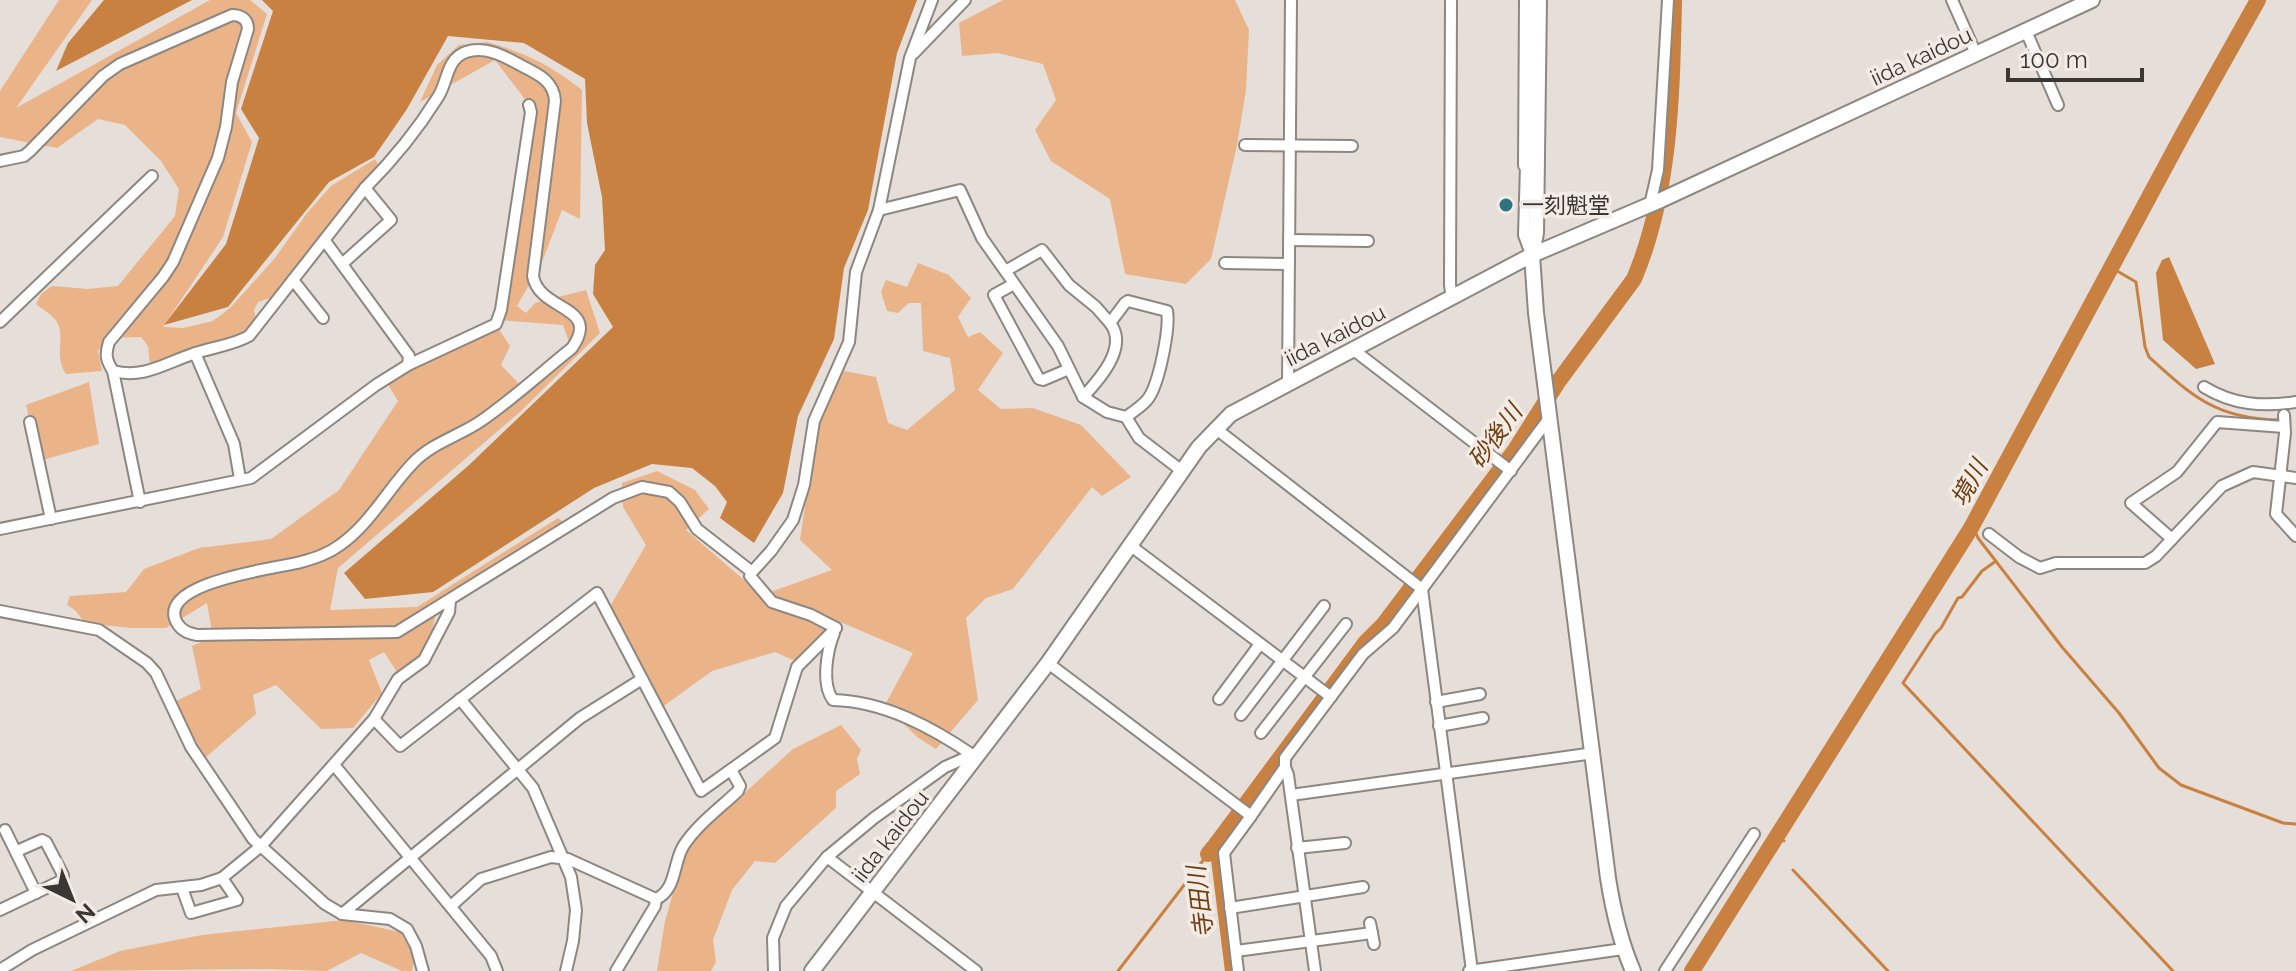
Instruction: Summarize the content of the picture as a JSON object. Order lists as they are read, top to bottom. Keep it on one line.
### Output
{"streets":{"main road":["iida kaidou"]},"water":["砂後川","境川","寺田川"],"places":["一刻魁堂"],"scale_bar":"100 m","north":"bottom right"}
